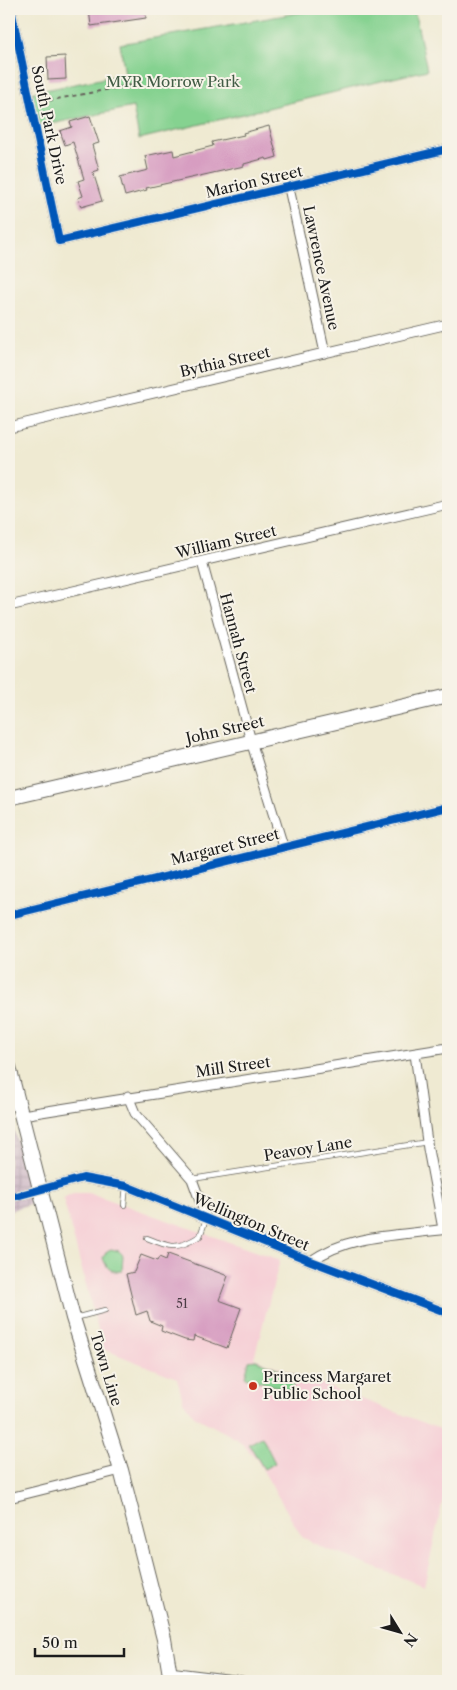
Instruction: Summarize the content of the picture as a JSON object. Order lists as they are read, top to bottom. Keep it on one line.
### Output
{"streets":{"main road":["John Street","Town Line"],"street":["South Park Drive","Marion Street","Lawrence Avenue","Bythia Street","William Street","Hannah Street","Margaret Street","Mill Street","Wellington Street"],"lane":["Peavoy Lane"]},"crossings":[["South Park Drive","Marion Street"],["Marion Street","Lawrence Avenue"],["Lawrence Avenue","Bythia Street"],["William Street","Hannah Street"],["Hannah Street","John Street"],["Hannah Street","Margaret Street"],["Mill Street","Town Line"],["Wellington Street","Town Line"]],"parks":["MYR Morrow Park"],"places":["Princess Margaret Public School"],"house_numbers":["51"],"scale_bar":"50 m","north":"bottom right"}
